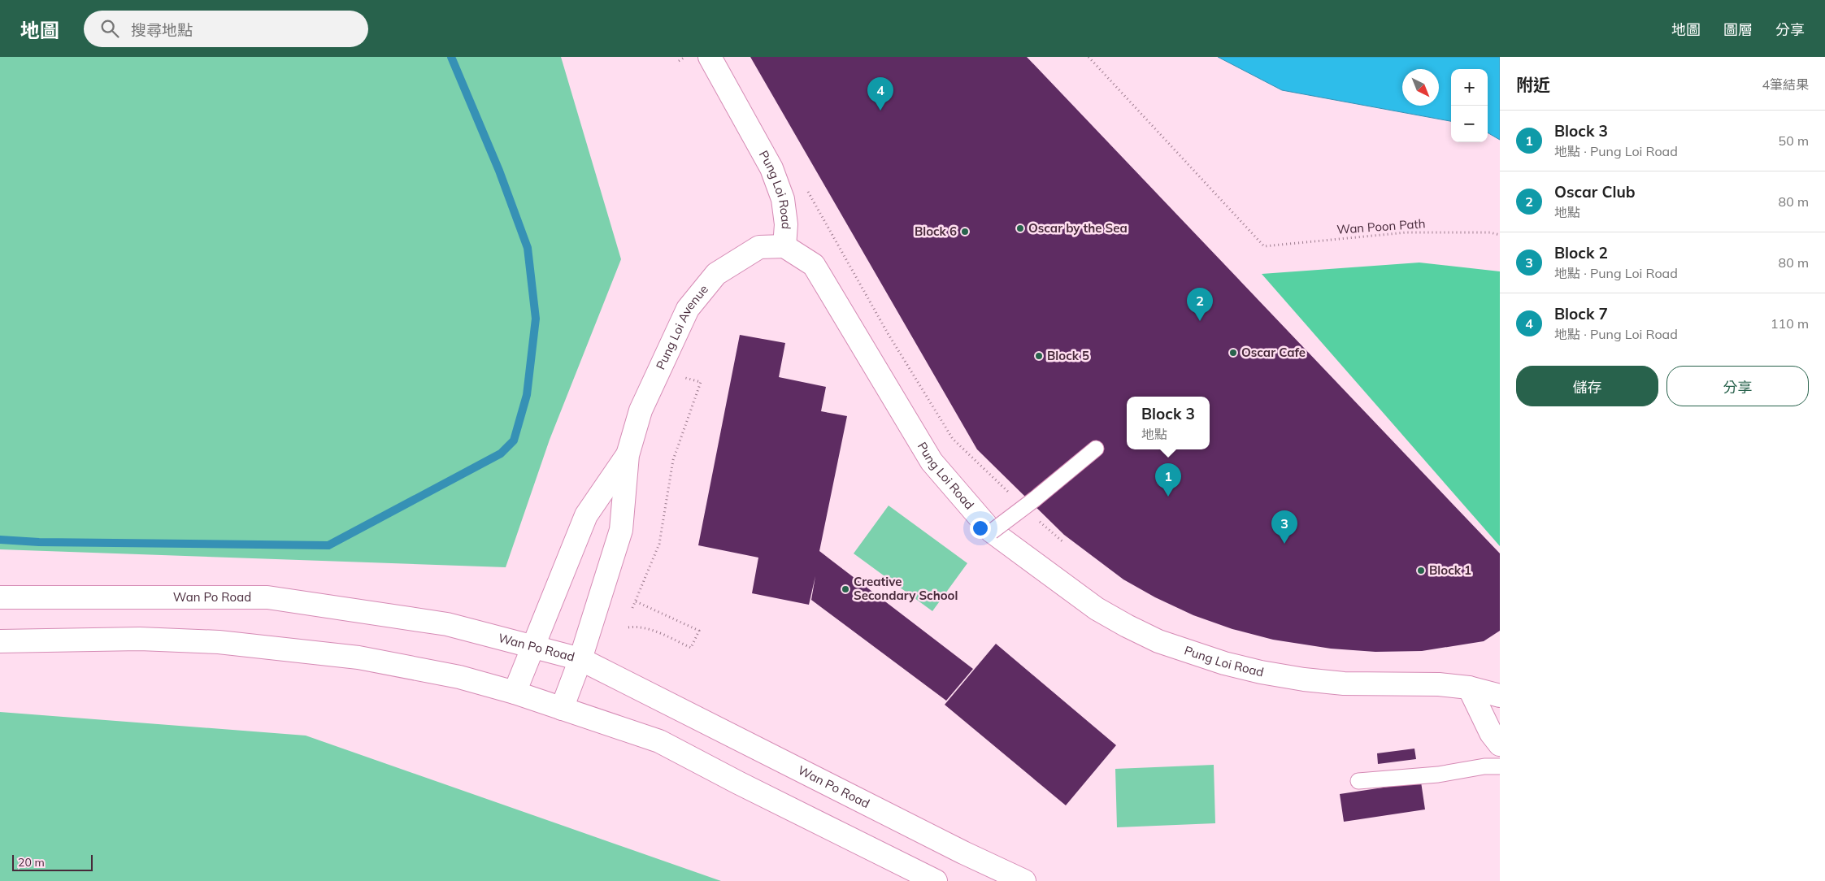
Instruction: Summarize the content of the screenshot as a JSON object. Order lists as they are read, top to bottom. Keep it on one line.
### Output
{"streets":{"main road":["Pung Loi Road","Pung Loi Avenue","Wan Po Road"],"path":["Wan Poon Path"]},"crossings":[["Pung Loi Road","Pung Loi Avenue"],["Pung Loi Avenue","Wan Po Road"]],"places":["Oscar by the Sea","Block 6","Oscar Cafe","Block 5","Block 1","Creative Secondary School"],"scale_bar":"20 m","north":"bottom right","page":{"header":"地圖","search":"搜尋地點","nav":["地圖","圖層","分享"],"heading":["附近","4筆結果"],"map_buttons":["+","−"],"pins":["4","2","1","3"],"list":[{"mark":"1","name":"Block 3","note":"地點 · Pung Loi Road","value":"50 m"},{"mark":"2","name":"Oscar Club","note":"地點","value":"80 m"},{"mark":"3","name":"Block 2","note":"地點 · Pung Loi Road","value":"80 m"},{"mark":"4","name":"Block 7","note":"地點 · Pung Loi Road","value":"110 m"}],"buttons":["儲存","分享"],"popup":["Block 3","地點"],"scale":"20 m"}}
